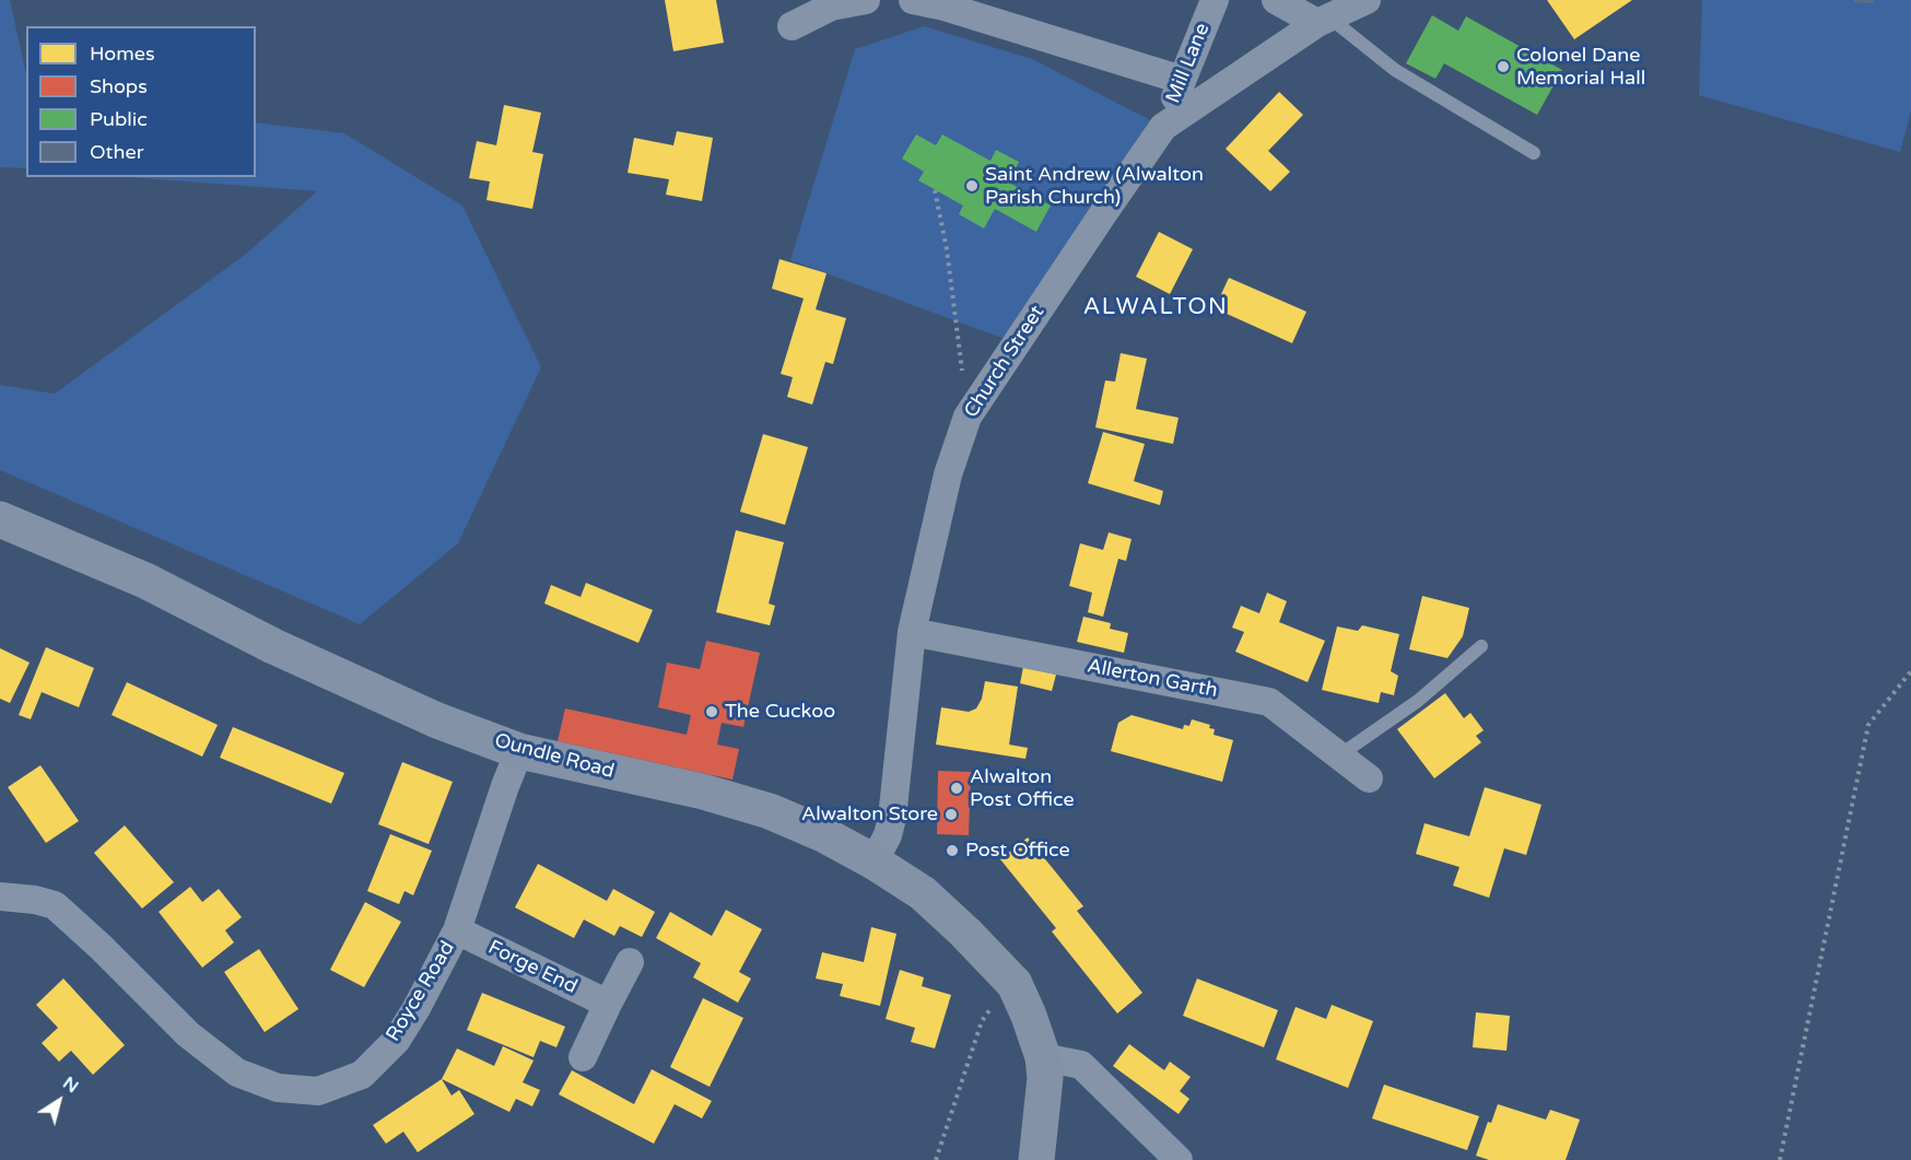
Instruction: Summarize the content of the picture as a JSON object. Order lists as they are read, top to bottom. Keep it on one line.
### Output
{"streets":{"main road":["Oundle Road"],"street":["Mill Lane","Church Street","Allerton Garth","Forge End","Royce Road"]},"crossings":[["Mill Lane","Church Street"],["Church Street","Allerton Garth"],["Church Street","Oundle Road"],["Oundle Road","Royce Road"],["Forge End","Royce Road"]],"districts":["ALWALTON"],"places":["Colonel Dane Memorial Hall","Saint Andrew (Alwalton Parish Church)","The Cuckoo","Alwalton Post Office","Alwalton Store","Post Office"],"legend":["Homes","Shops","Public","Other"],"north":"top right"}
